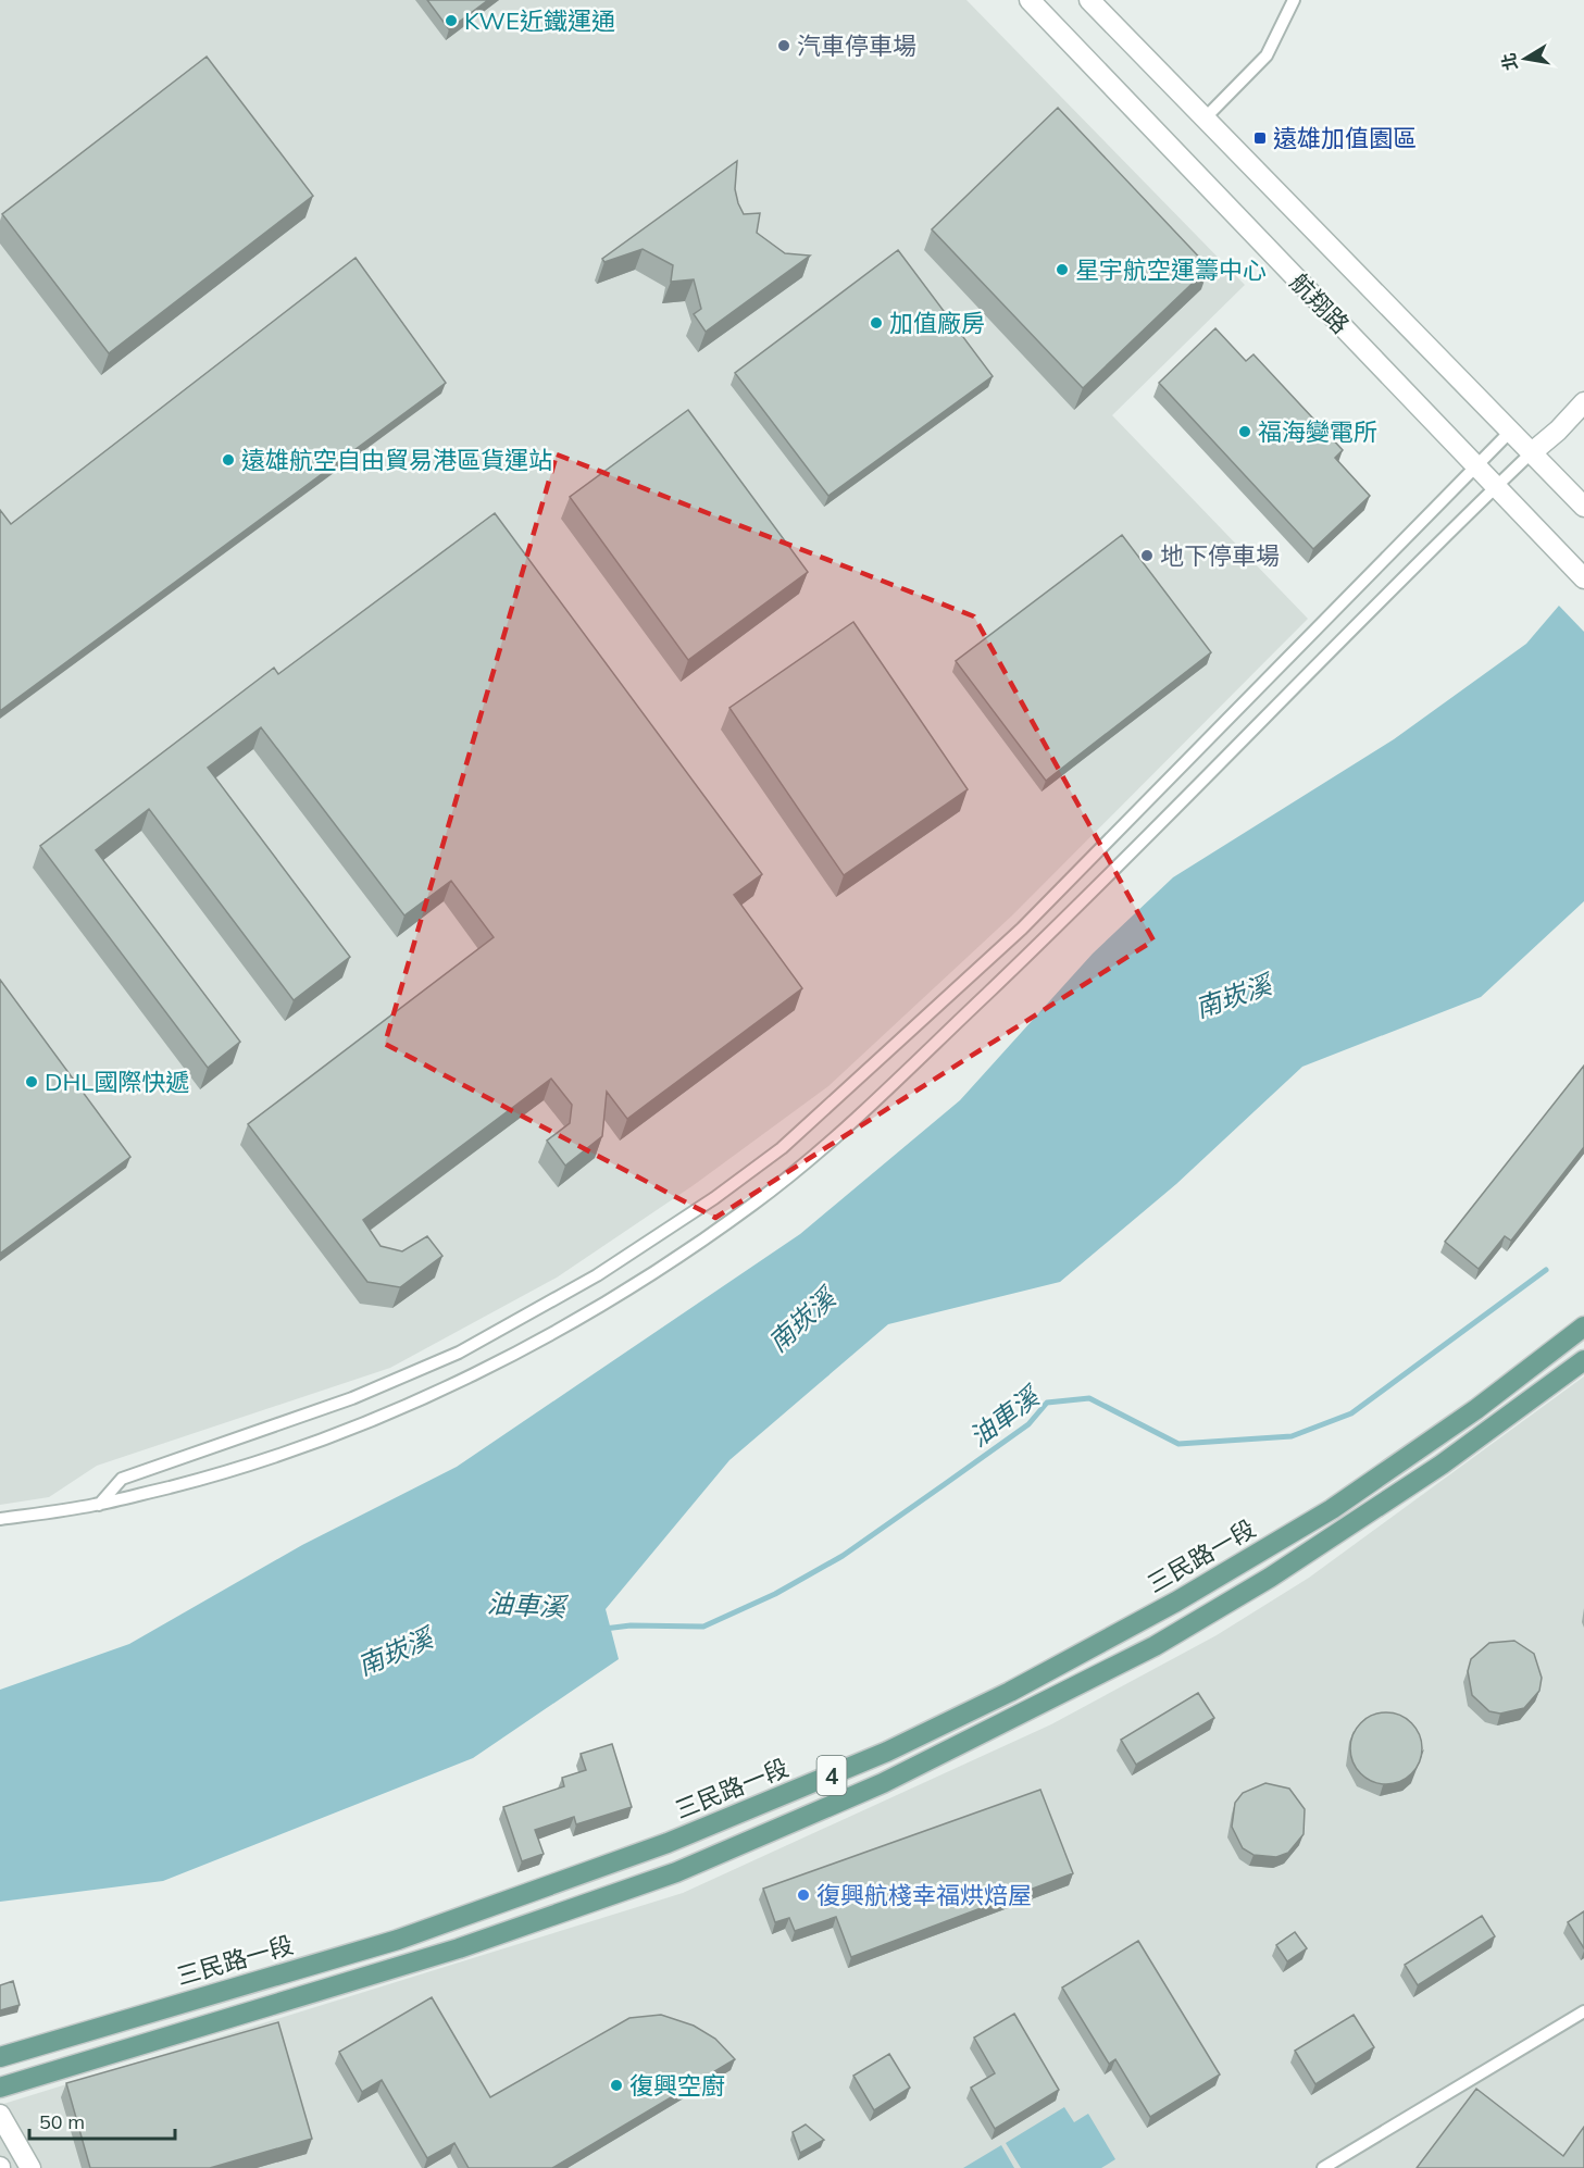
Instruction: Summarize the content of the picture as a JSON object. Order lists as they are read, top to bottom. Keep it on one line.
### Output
{"streets":{"main road":["三民路一段","4"],"street":["航翔路"]},"water":["南崁溪","油車溪"],"places":{"other":["KWE近鐵運通","汽車停車場","星宇航空運籌中心","加值廠房","福海變電所","遠雄航空自由貿易港區貨運站","地下停車場","DHL國際快遞","復興航棧幸福烘焙屋","復興空廚"],"transit":["遠雄加值園區"]},"scale_bar":"50 m","north":"left"}
